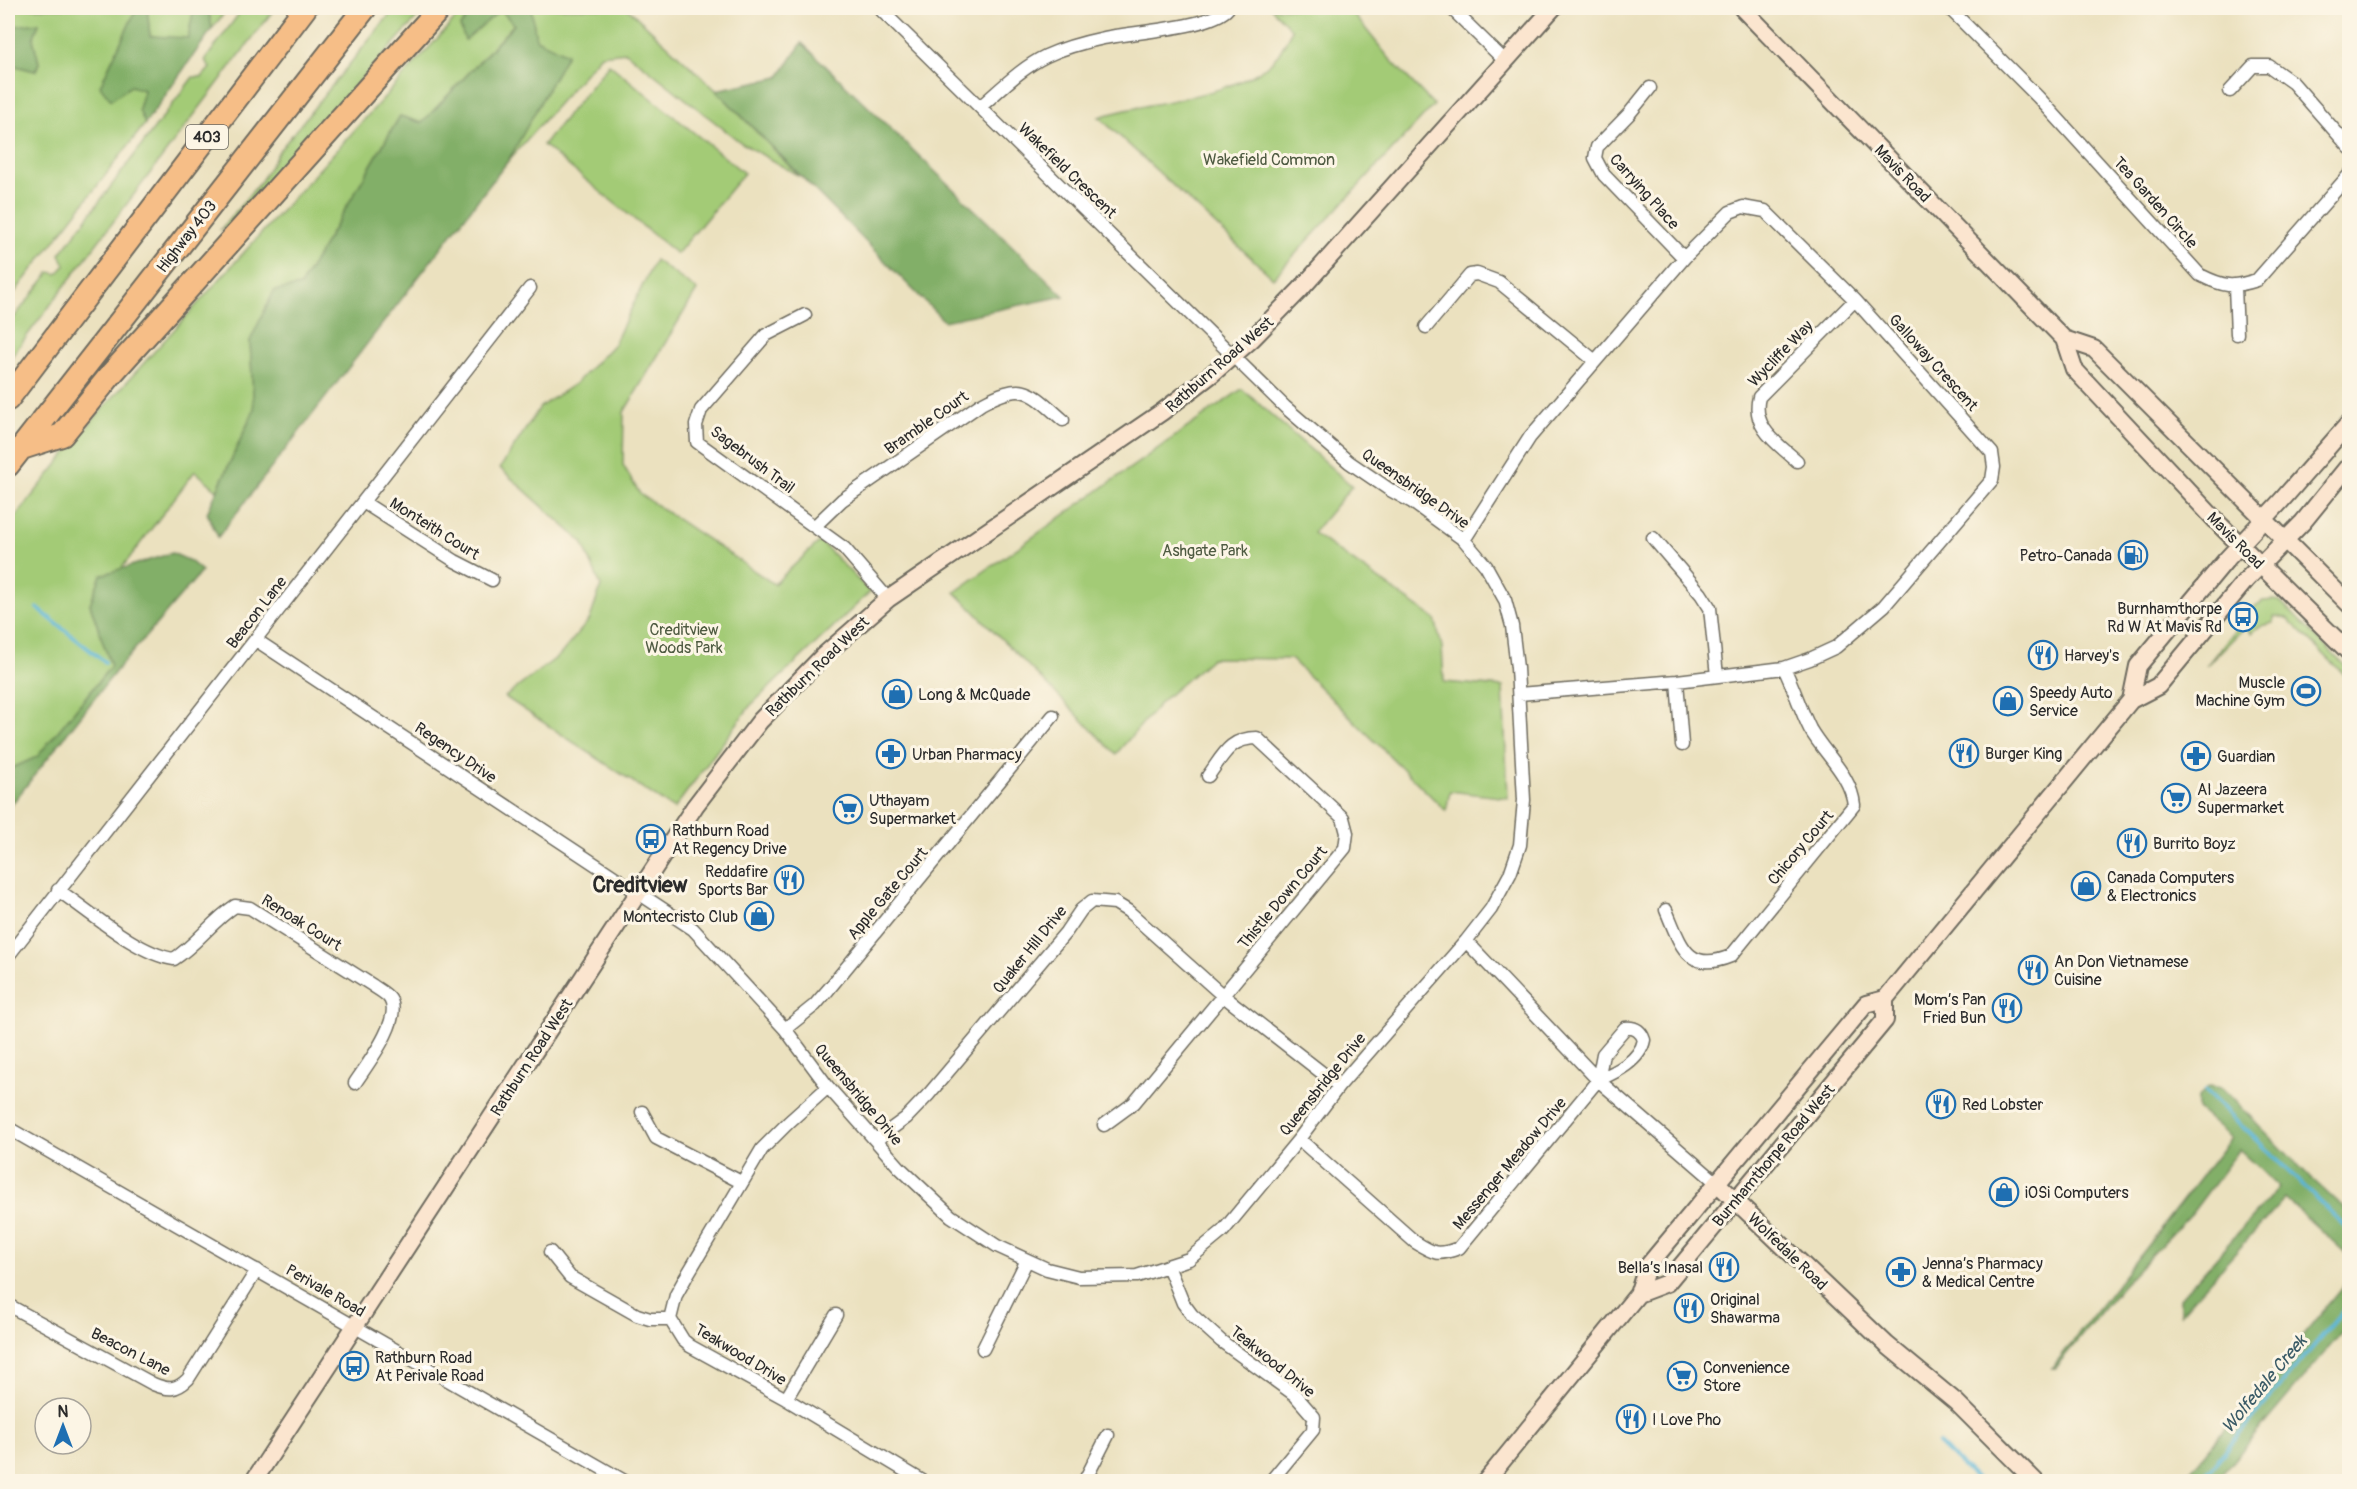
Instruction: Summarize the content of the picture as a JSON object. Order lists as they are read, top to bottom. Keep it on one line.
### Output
{"streets":{"highway":["403","Highway 403"],"main road":["Mavis Road","Rathburn Road West","Burnhamthorpe Road West","Wolfedale Road"],"street":["Wakefield Crescent","Carrying Place","Tea Garden Circle","Wycliffe Way","Galloway Crescent","Bramble Court","Sagebrush Trail","Queensbridge Drive","Monteith Court","Beacon Lane","Regency Drive","Chicory Court","Apple Gate Court","Thistle Down Court","Renoak Court","Quaker Hill Drive","Messenger Meadow Drive","Perivale Road","Teakwood Drive"]},"crossings":[["Wakefield Crescent","Rathburn Road West"],["Wakefield Crescent","Queensbridge Drive"],["Mavis Road","Burnhamthorpe Road West"],["Carrying Place","Galloway Crescent"],["Wycliffe Way","Galloway Crescent"],["Galloway Crescent","Queensbridge Drive"],["Galloway Crescent","Chicory Court"],["Rathburn Road West","Sagebrush Trail"],["Rathburn Road West","Queensbridge Drive"],["Rathburn Road West","Regency Drive"],["Rathburn Road West","Perivale Road"],["Bramble Court","Sagebrush Trail"],["Queensbridge Drive","Regency Drive"],["Queensbridge Drive","Apple Gate Court"],["Queensbridge Drive","Quaker Hill Drive"],["Queensbridge Drive","Messenger Meadow Drive"],["Queensbridge Drive","Wolfedale Road"],["Queensbridge Drive","Teakwood Drive"],["Monteith Court","Beacon Lane"],["Beacon Lane","Regency Drive"],["Beacon Lane","Renoak Court"],["Beacon Lane","Perivale Road"],["Thistle Down Court","Quaker Hill Drive"],["Burnhamthorpe Road West","Wolfedale Road"],["Messenger Meadow Drive","Wolfedale Road"]],"districts":["Creditview"],"water":["Wolfedale Creek"],"parks":["Wakefield Common","Ashgate Park","Creditview Woods Park"],"places":{"fuel station":["Petro-Canada"],"bus stop":["Burnhamthorpe Rd W At Mavis Rd","Rathburn Road At Regency Drive","Rathburn Road At Perivale Road"],"restaurant":["Harvey's","Burger King","Burrito Boyz","Reddafire Sports Bar","An Don Vietnamese Cuisine","Mom’s Pan Fried Bun","Red Lobster","Bella’s Inasal","Original Shawarma","I Love Pho"],"sports":["Muscle Machine Gym"],"shop":["Long & McQuade","Speedy Auto Service","Canada Computers & Electronics","Montecristo Club","iOSi Computers"],"pharmacy":["Urban Pharmacy","Guardian","Jenna’s Pharmacy & Medical Centre"],"supermarket":["Al Jazeera Supermarket","Uthayam Supermarket","Convenience Store"]},"north":"top"}
